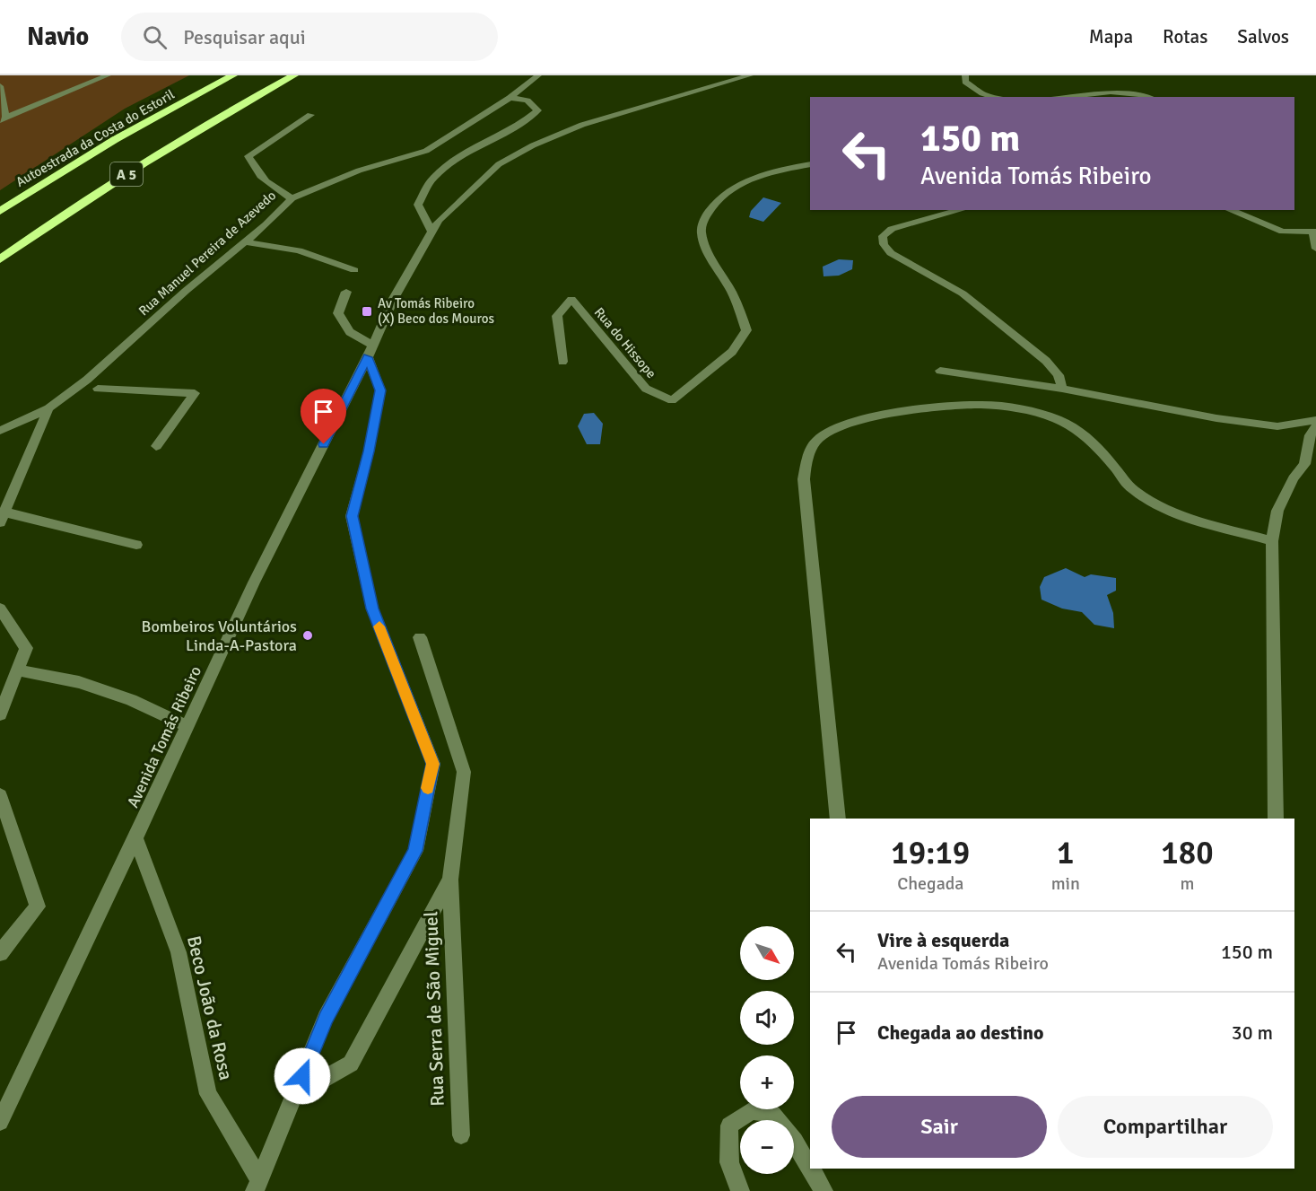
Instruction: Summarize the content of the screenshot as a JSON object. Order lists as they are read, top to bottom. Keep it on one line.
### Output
{"streets":{"highway":["Autoestrada da Costa do Estoril","A 5"],"street":["Rua Manuel Pereira de Azevedo","Rua do Hissope","Avenida Tomás Ribeiro","Beco João da Rosa","Rua Serra de São Miguel"]},"crossings":[["Avenida Tomás Ribeiro","Beco João da Rosa"]],"places":{"transit":["Av Tomás Ribeiro (X) Beco dos Mouros"],"other":["Bombeiros Voluntários Linda-A-Pastora"]},"north":"bottom right","page":{"header":"Navio","search":"Pesquisar aqui","nav":["Mapa","Rotas","Salvos"],"turn":["150 m","Avenida Tomás Ribeiro"],"eta":["19:19","Chegada","1","min","180","m"],"list":[{"name":"Vire à esquerda","note":"Avenida Tomás Ribeiro","value":"150 m"},{"name":"Chegada ao destino","value":"30 m"}],"map_buttons":["+","−"],"buttons":["Sair","Compartilhar"]}}
